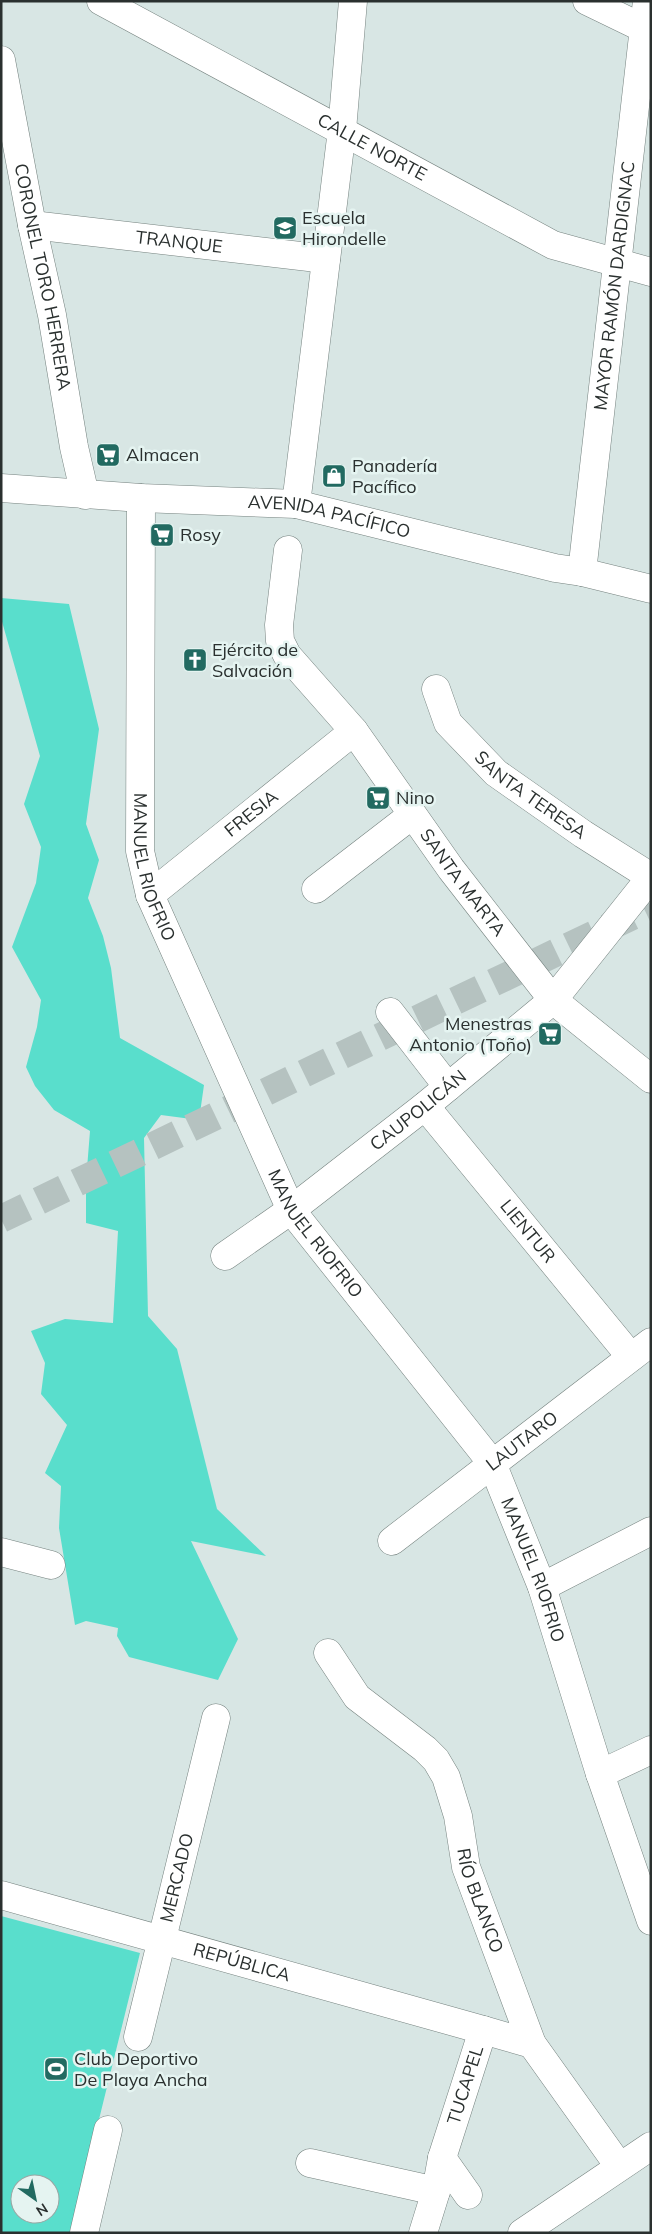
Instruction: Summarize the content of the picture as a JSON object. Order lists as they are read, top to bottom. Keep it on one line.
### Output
{"streets":{"street":["CALLE NORTE","TRANQUE","CORONEL TORO HERRERA","MAYOR RAMÓN DARDIGNAC","AVENIDA PACÍFICO","SANTA TERESA","FRESIA","MANUEL RIOFRIO","SANTA MARTA","CAUPOLICÁN","LIENTUR","LAUTARO","MERCADO","RÍO BLANCO","REPÚBLICA","TUCAPEL"]},"crossings":[["CALLE NORTE","MAYOR RAMÓN DARDIGNAC"],["TRANQUE","CORONEL TORO HERRERA"],["CORONEL TORO HERRERA","AVENIDA PACÍFICO"],["MAYOR RAMÓN DARDIGNAC","AVENIDA PACÍFICO"],["AVENIDA PACÍFICO","MANUEL RIOFRIO"],["SANTA TERESA","CAUPOLICÁN"],["FRESIA","MANUEL RIOFRIO"],["FRESIA","SANTA MARTA"],["MANUEL RIOFRIO","CAUPOLICÁN"],["MANUEL RIOFRIO","LAUTARO"],["SANTA MARTA","CAUPOLICÁN"],["CAUPOLICÁN","LIENTUR"],["LIENTUR","LAUTARO"],["MERCADO","REPÚBLICA"],["RÍO BLANCO","TUCAPEL"],["REPÚBLICA","TUCAPEL"]],"places":{"school or university":["Escuela Hirondelle"],"supermarket":["Almacen","Rosy","Nino","Menestras Antonio (Toño)"],"shop":["Panadería Pacífico"],"church":["Ejército de Salvación"],"sports":["Club Deportivo De Playa Ancha"]},"north":"bottom right"}
